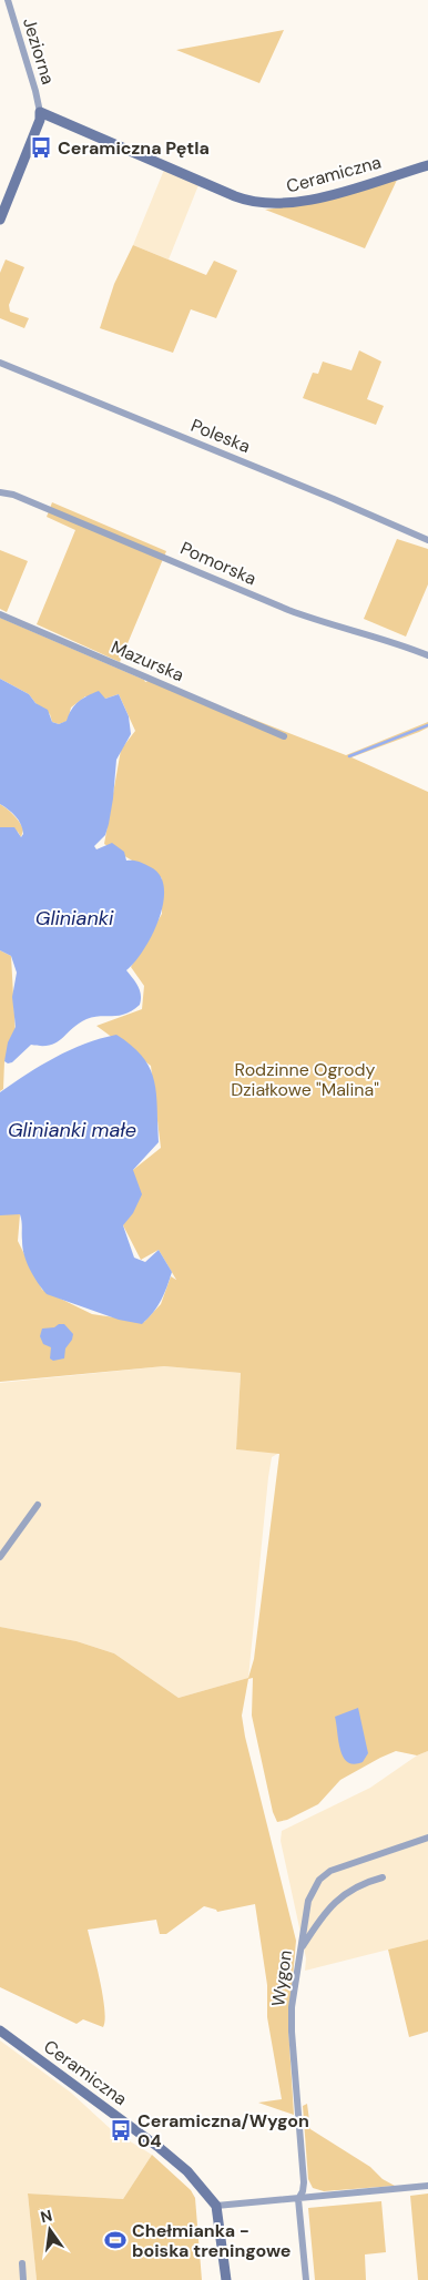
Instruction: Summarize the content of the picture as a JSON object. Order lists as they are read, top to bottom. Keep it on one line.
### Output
{"streets":{"street":["Jeziorna","Ceramiczna","Poleska","Pomorska","Mazurska","Wygon"]},"crossings":[["Jeziorna","Ceramiczna"]],"water":["Glinianki","Glinianki małe"],"parks":["Rodzinne Ogrody Działkowe \"Malina\""],"places":{"bus stop":["Ceramiczna Pętla","Ceramiczna/Wygon 04"],"sports":["Chełmianka - boiska treningowe"]},"north":"top"}
